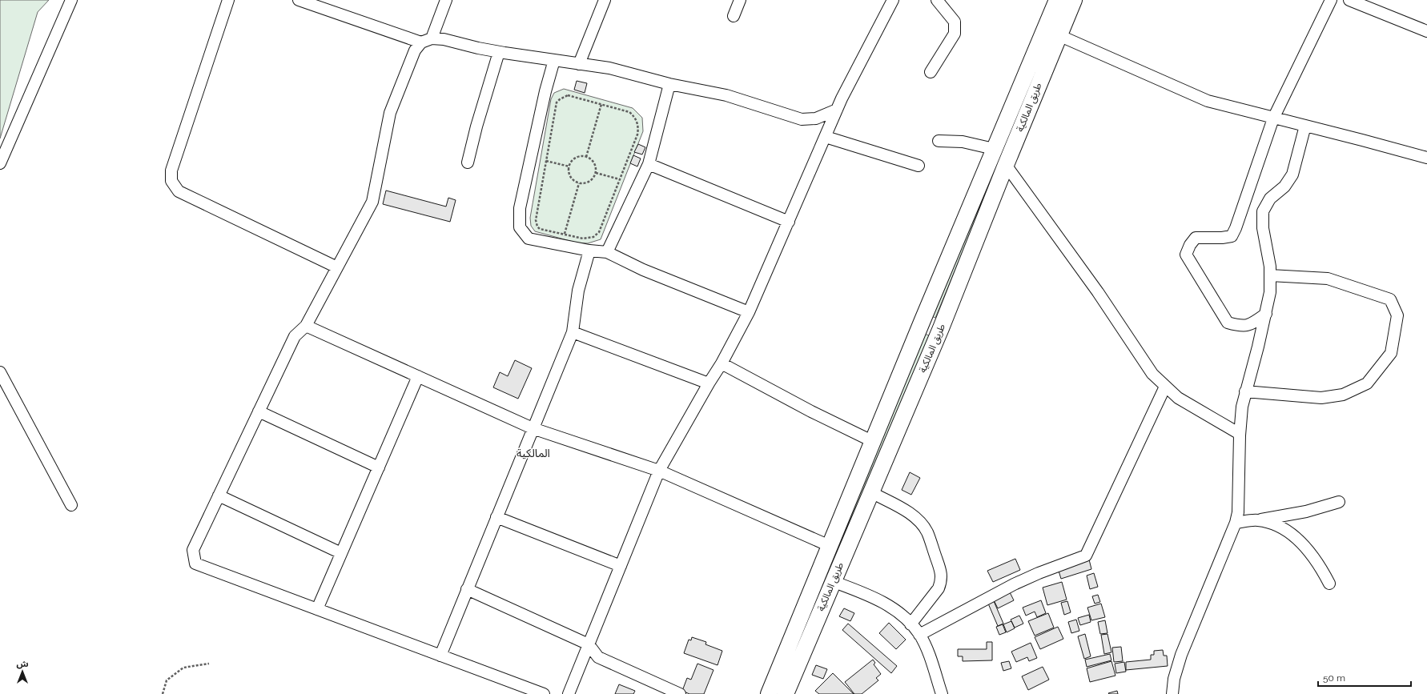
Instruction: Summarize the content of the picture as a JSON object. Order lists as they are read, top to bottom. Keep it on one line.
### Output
{"streets":{"main road":["طريق المالكية"]},"districts":["المالكية"],"scale_bar":"50 m","north":"top"}
